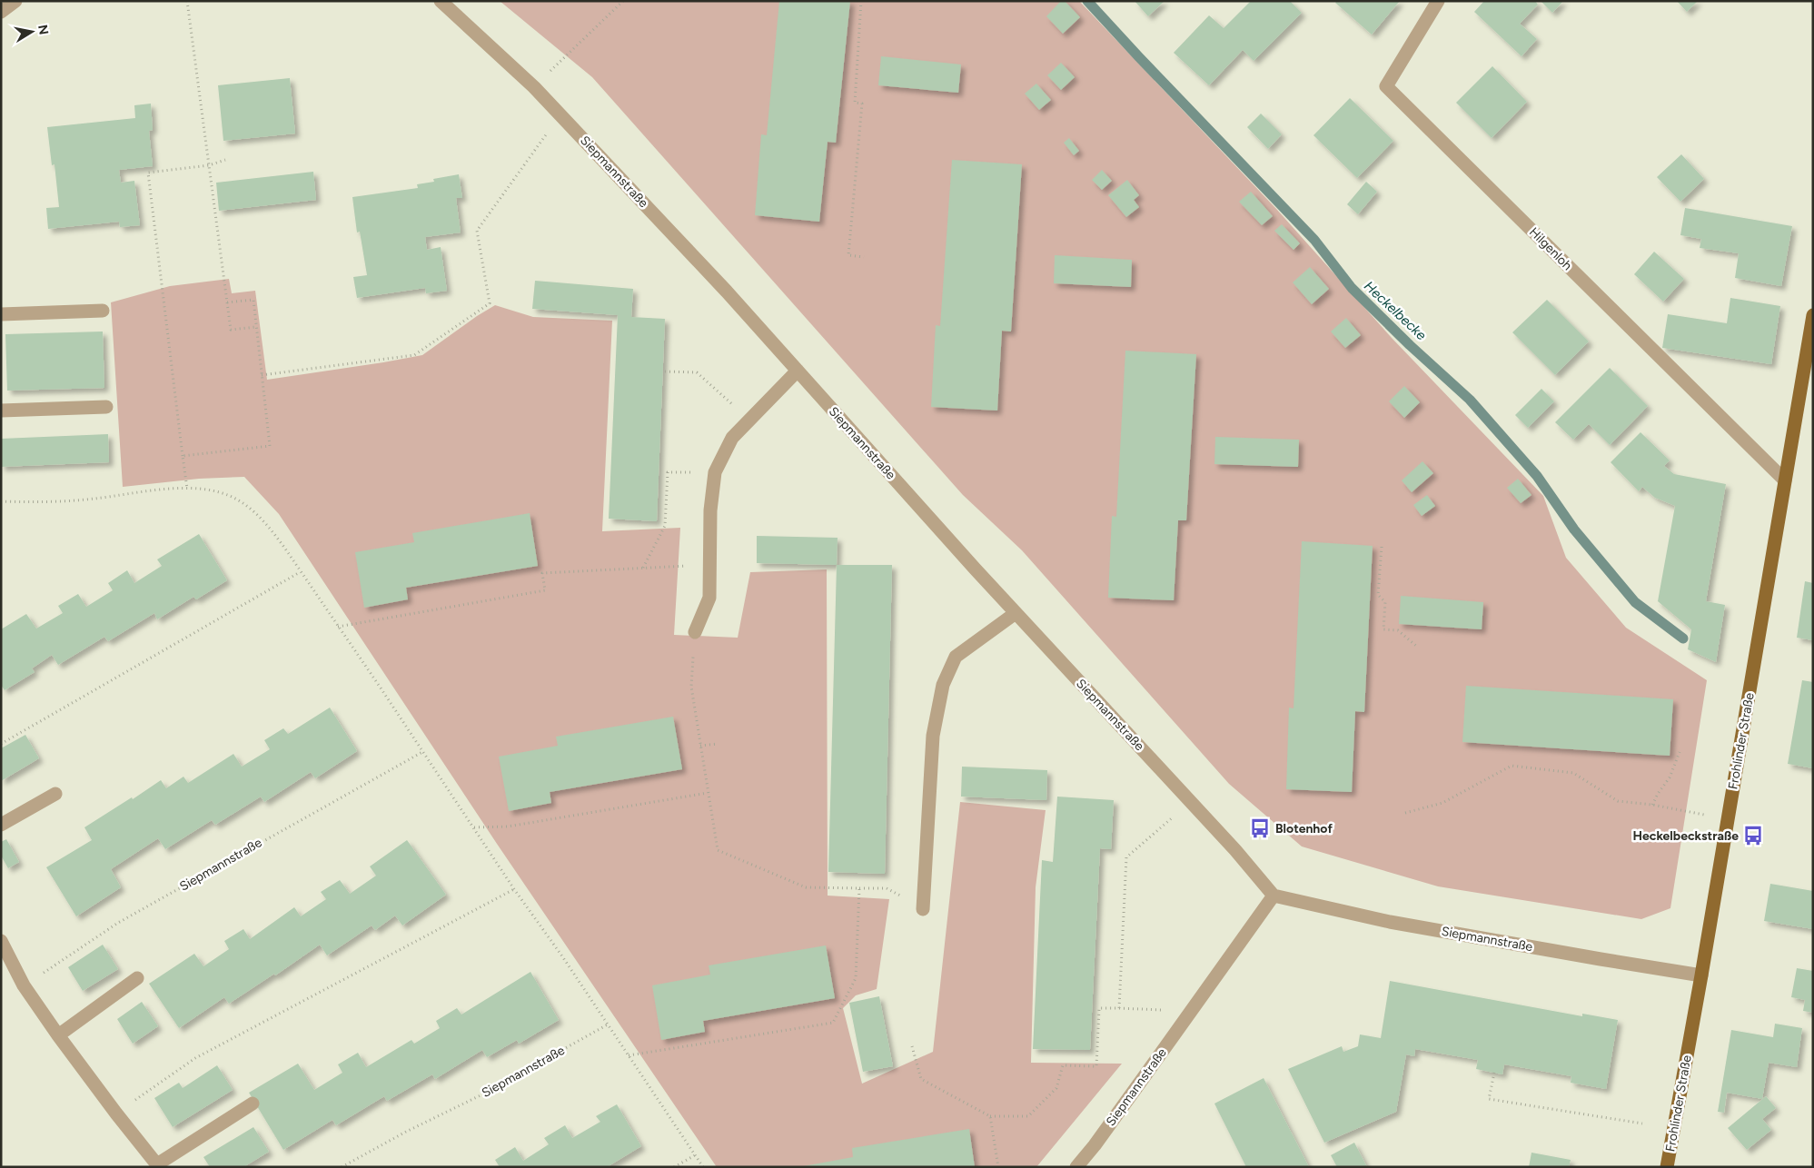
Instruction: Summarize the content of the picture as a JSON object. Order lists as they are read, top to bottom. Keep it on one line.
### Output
{"streets":{"main road":["Frohlinder Straße"],"street":["Siepmannstraße","Hilgenloh"]},"crossings":[["Siepmannstraße","Frohlinder Straße"],["Hilgenloh","Frohlinder Straße"]],"water":["Heckelbecke"],"places":{"bus stop":["Blotenhof","Heckelbeckstraße"]},"north":"right"}
